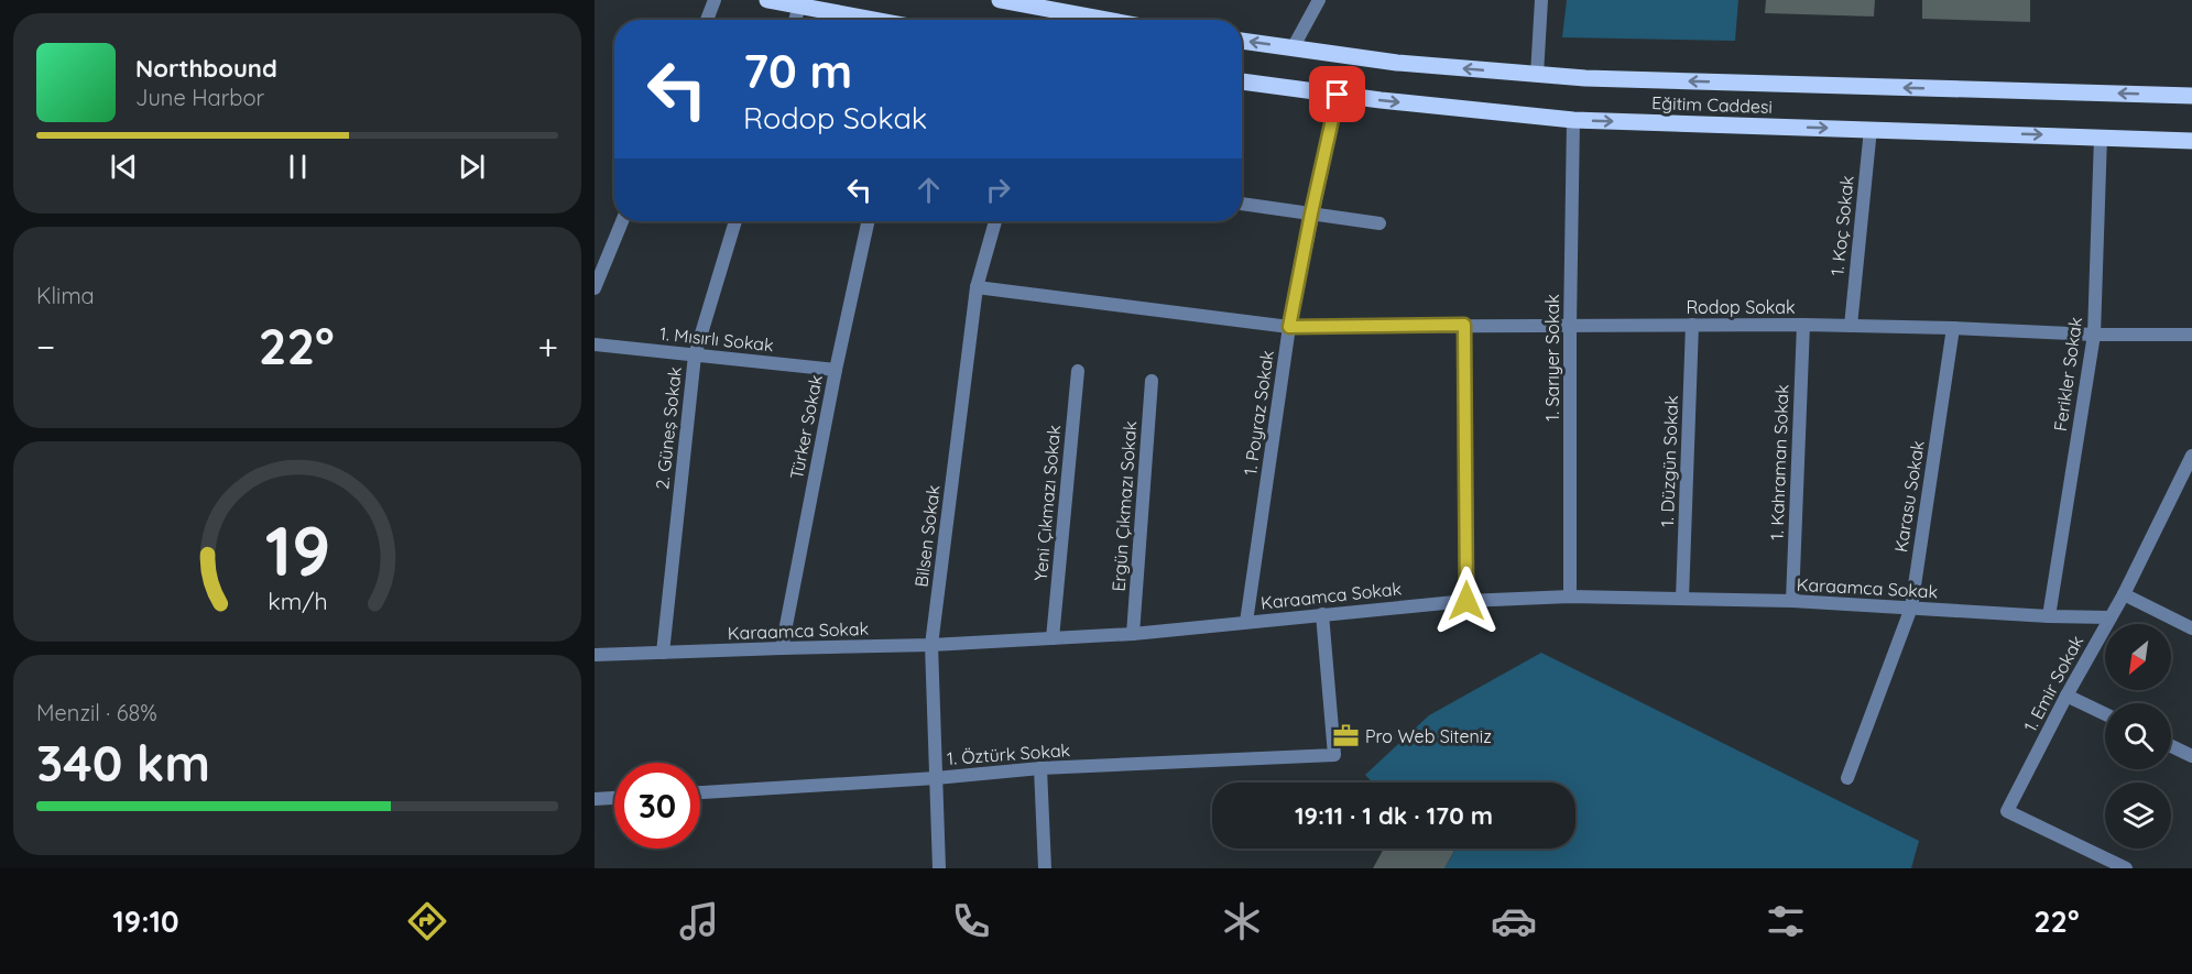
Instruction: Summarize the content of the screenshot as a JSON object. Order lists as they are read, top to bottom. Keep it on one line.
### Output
{"streets":{"main road":["Eğitim Caddesi"],"street":["1. Koç Sokak","Rodop Sokak","1. Mısırlı Sokak","1. Sarıyer Sokak","Ferikler Sokak","1. Poyraz Sokak","Türker Sokak","2. Güneş Sokak","1. Düzgün Sokak","1. Kahraman Sokak","Karasu Sokak","Yeni Çıkmazı Sokak","Ergün Çıkmazı Sokak","Bilsen Sokak","Karaamca Sokak","1. Emir Sokak","1. Öztürk Sokak"]},"crossings":[["Eğitim Caddesi","1. Koç Sokak"],["Eğitim Caddesi","1. Sarıyer Sokak"],["Eğitim Caddesi","Ferikler Sokak"],["Eğitim Caddesi","1. Poyraz Sokak"],["1. Koç Sokak","Rodop Sokak"],["Rodop Sokak","1. Sarıyer Sokak"],["Rodop Sokak","Ferikler Sokak"],["Rodop Sokak","1. Poyraz Sokak"],["Rodop Sokak","1. Düzgün Sokak"],["Rodop Sokak","1. Kahraman Sokak"],["Rodop Sokak","Karasu Sokak"],["Rodop Sokak","Bilsen Sokak"],["1. Mısırlı Sokak","Türker Sokak"],["1. Mısırlı Sokak","2. Güneş Sokak"],["1. Sarıyer Sokak","Karaamca Sokak"],["Ferikler Sokak","Karaamca Sokak"],["1. Poyraz Sokak","Karaamca Sokak"],["Türker Sokak","Karaamca Sokak"],["2. Güneş Sokak","Karaamca Sokak"],["1. Düzgün Sokak","Karaamca Sokak"],["1. Kahraman Sokak","Karaamca Sokak"],["Karasu Sokak","Karaamca Sokak"],["Yeni Çıkmazı Sokak","Karaamca Sokak"],["Ergün Çıkmazı Sokak","Karaamca Sokak"],["Bilsen Sokak","Karaamca Sokak"],["Bilsen Sokak","1. Öztürk Sokak"],["Karaamca Sokak","1. Emir Sokak"],["Karaamca Sokak","1. Öztürk Sokak"]],"places":{"office":["Pro Web Siteniz"]},"north":"bottom left","page":{"turn":["70 m","Rodop Sokak"],"song":["Northbound","June Harbor"],"tile":["Klima",["Menzil · 68%","340 km"]],"heat":["−","22°","+"],"limit":"30","trip":"19:11 · 1 dk · 170 m","tabs":["19:10","22°"],"gauge":["19","km/h"]}}
